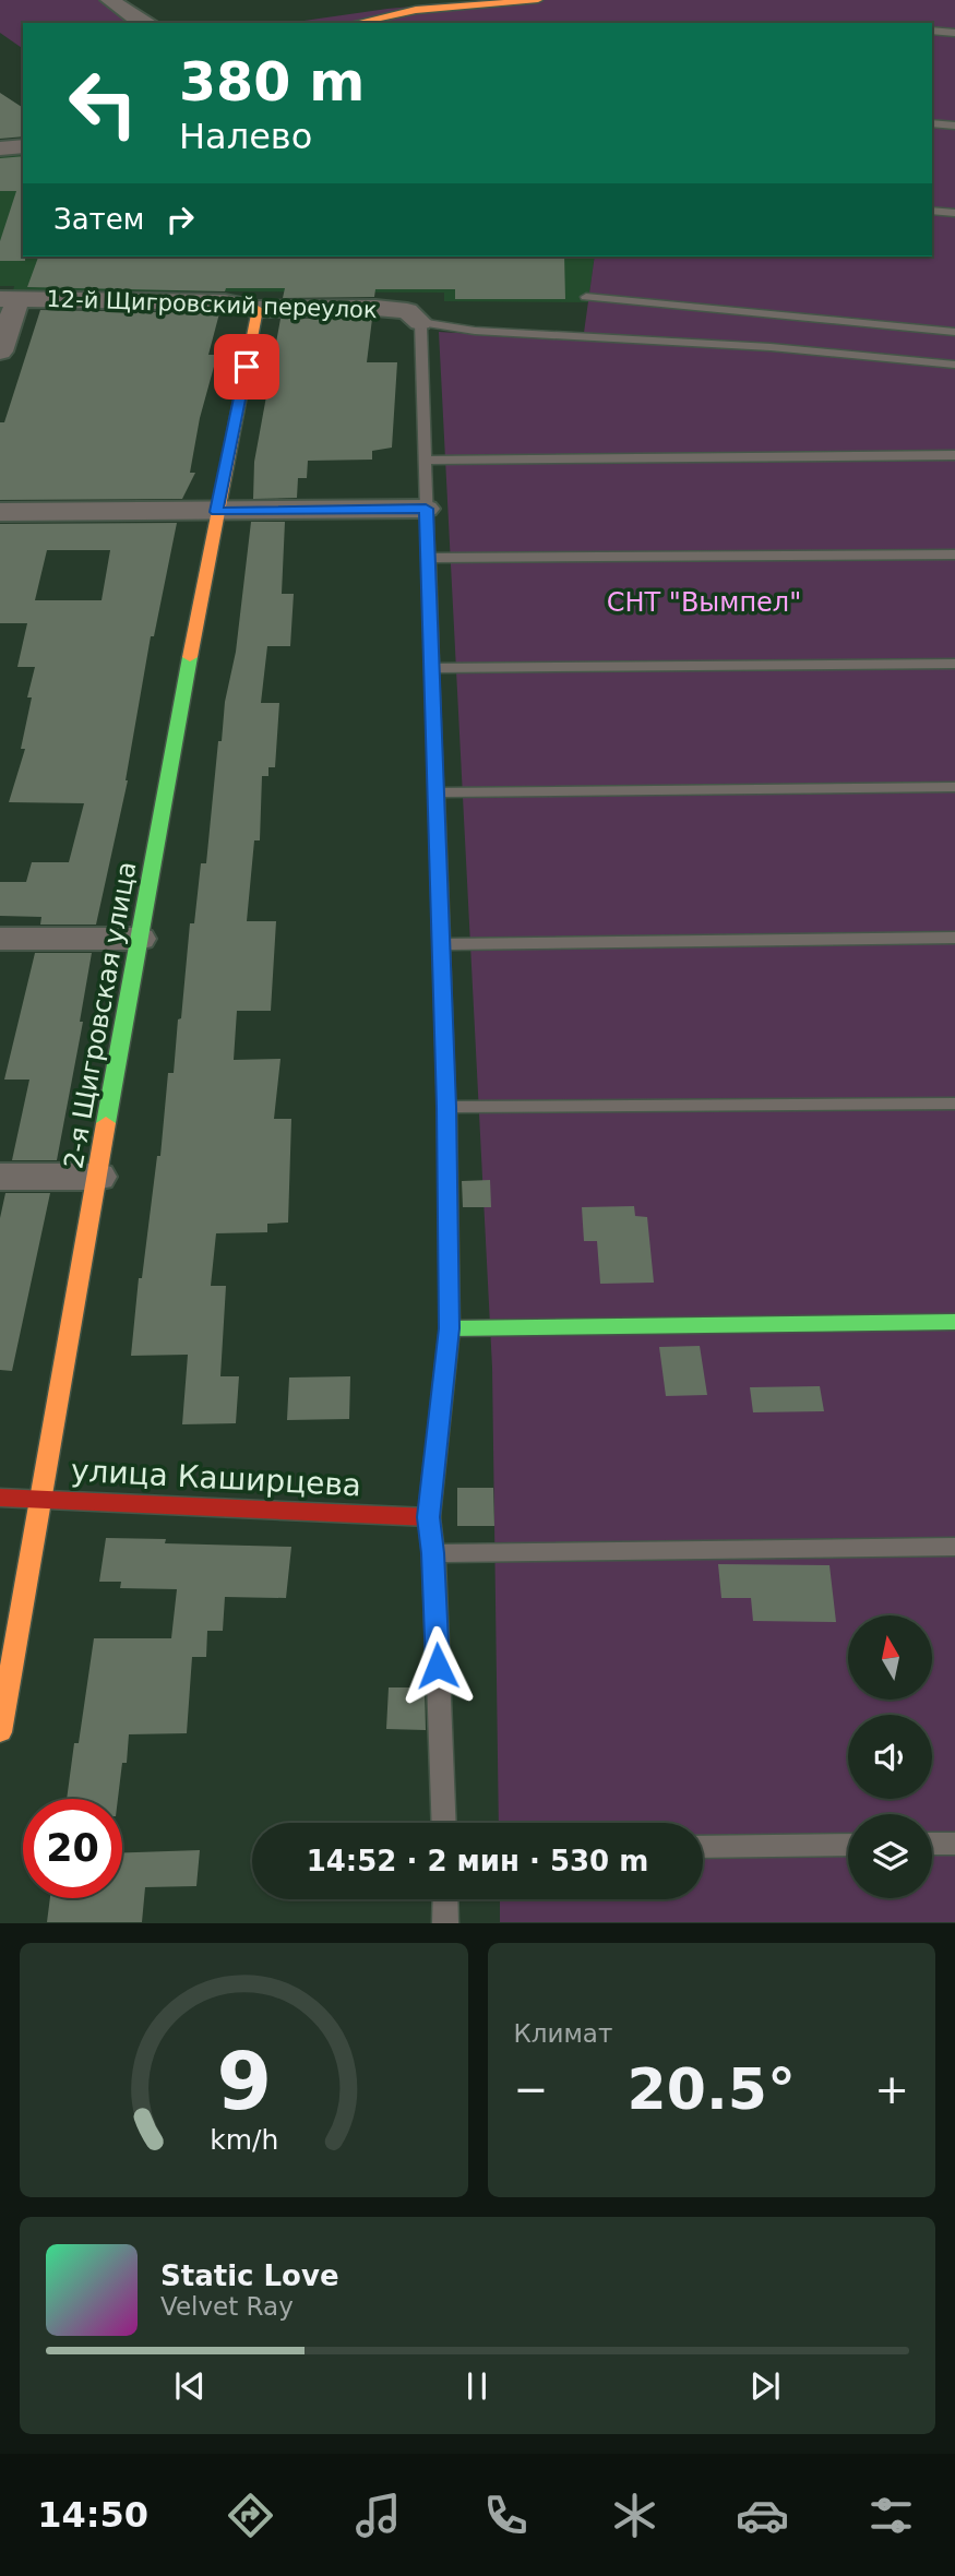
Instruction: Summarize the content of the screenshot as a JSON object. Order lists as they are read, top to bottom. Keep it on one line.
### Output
{"streets":{"street":["12-й Щигровский переулок","2-я Щигровская улица","улица Каширцева"]},"crossings":[["12-й Щигровский переулок","2-я Щигровская улица"],["2-я Щигровская улица","улица Каширцева"]],"parks":["СНТ \"Вымпел\""],"north":"top","page":{"turn":["380 m","Налево"],"then":"Затем","limit":"20","trip":"14:52 · 2 мин · 530 m","tile":"Климат","heat":["−","20.5°","+"],"song":["Static Love","Velvet Ray"],"tabs":"14:50","gauge":["9","km/h"]}}
